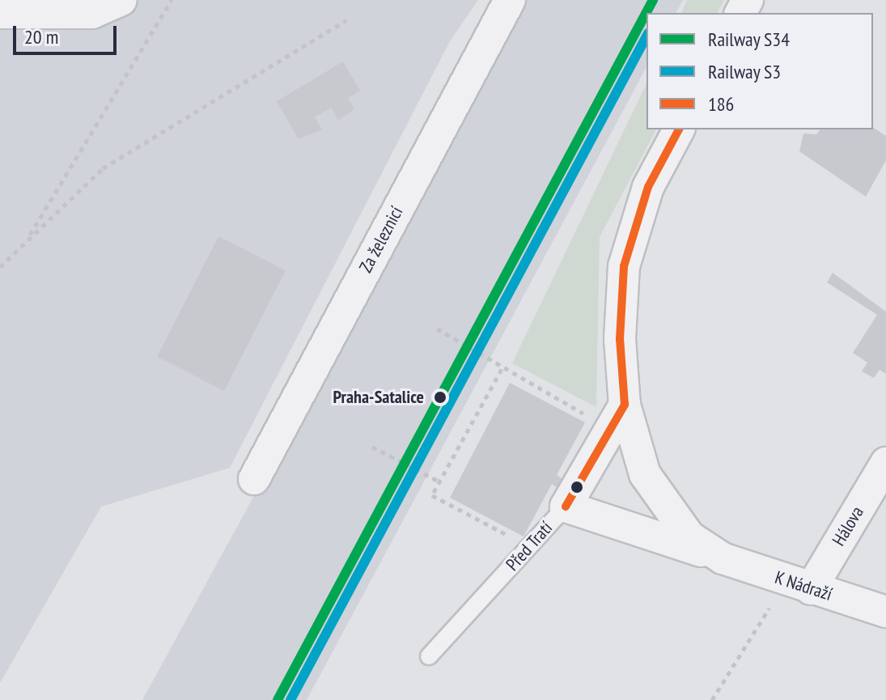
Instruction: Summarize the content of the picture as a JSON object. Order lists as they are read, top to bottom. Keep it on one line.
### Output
{"streets":{"street":["Za železnicí","Hálova","Před Tratí","K Nádraží"]},"crossings":[["Hálova","K Nádraží"],["Před Tratí","K Nádraží"]],"places":["Praha-Satalice"],"lines":["rail line S34","rail line S3","transit line 186"],"legend":["Railway S34","Railway S3","186"],"scale_bar":"20 m"}
